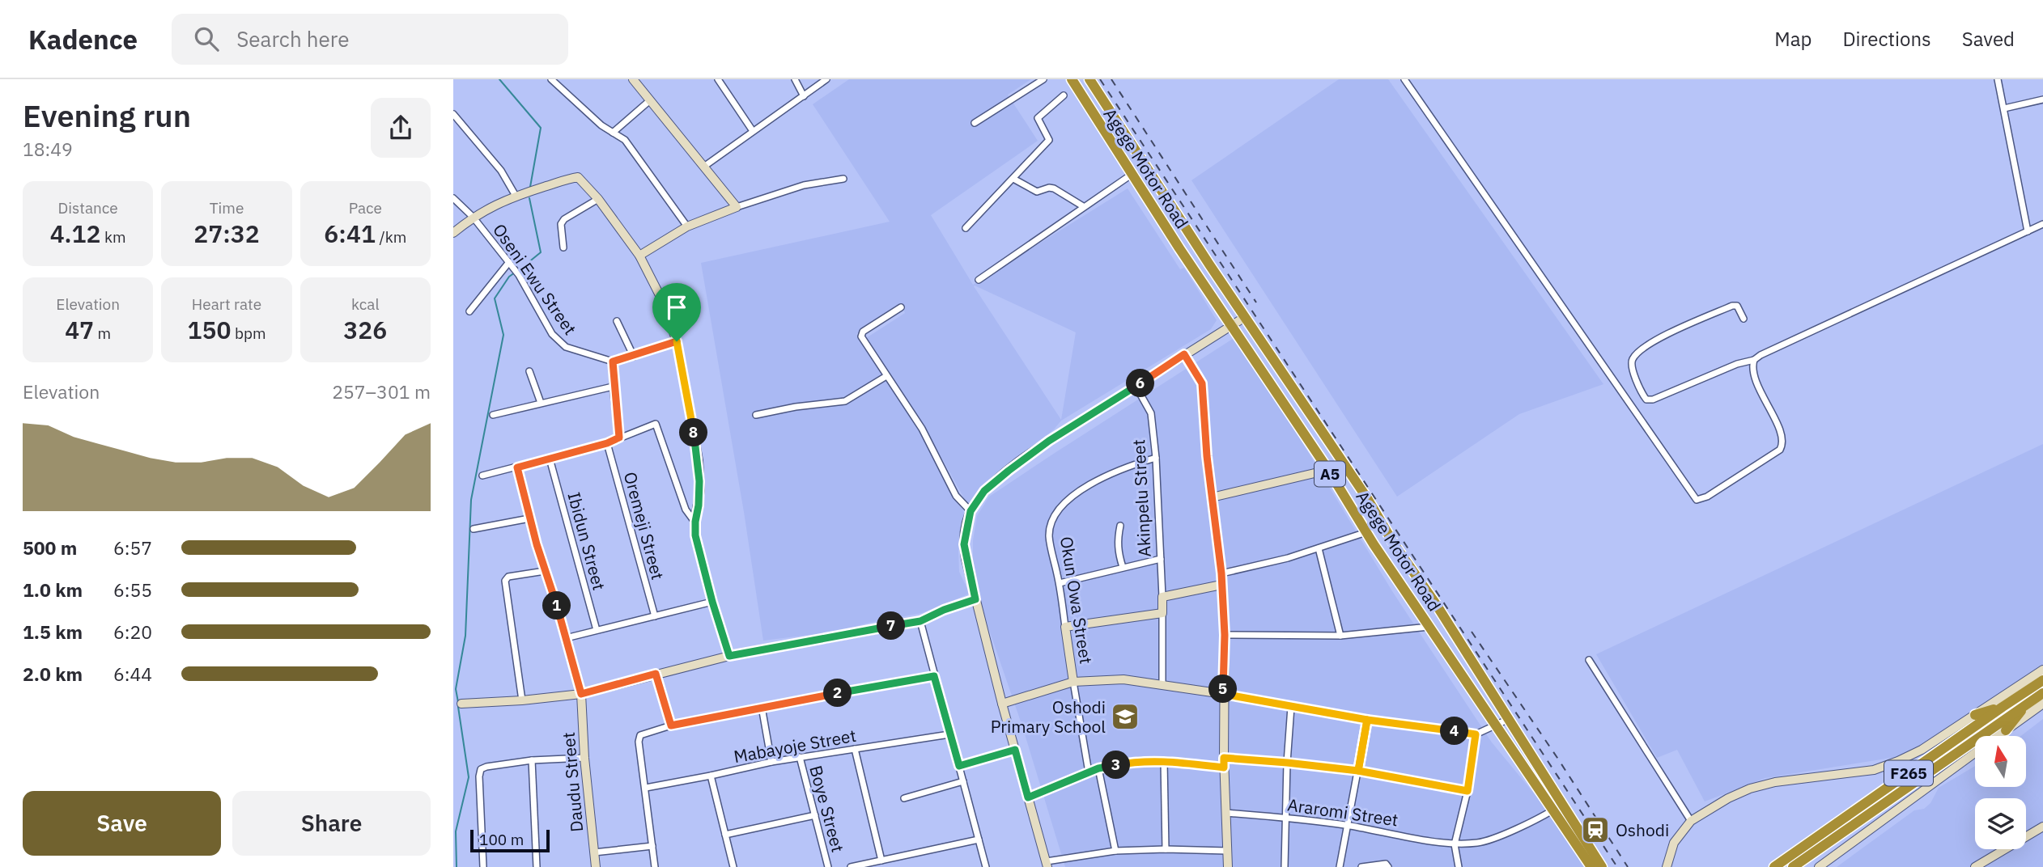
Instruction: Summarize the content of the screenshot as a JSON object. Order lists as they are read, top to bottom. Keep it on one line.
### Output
{"streets":{"highway":["Agege Motor Road","A5","F265"],"street":["Oseni Ewu Street","Akinpelu Street","Oremeji Street","Ibidun Street","Okun Owa Street","Mabayoje Street","Daudu Street","Boye Street","Araromi Street"]},"crossings":[["Agege Motor Road","Araromi Street"],["Akinpelu Street","Okun Owa Street"],["Mabayoje Street","Boye Street"]],"places":{"school or university":["Oshodi Primary School"],"station":["Oshodi"]},"scale_bar":"100 m","north":"top","page":{"header":"Kadence","search":"Search here","nav":["Map","Directions","Saved"],"heading":["Evening run","18:49"],"stats":[["Distance","4.12 km"],["Time","27:32"],["Pace","6:41 /km"],["Elevation","47 m"],["Heart rate","150 bpm"],["kcal","326"]],"chart":["Elevation","257–301 m"],"pins":["6","8","1","7","5","2","4","3"],"list":[{"name":"500 m","note":"6:57"},{"name":"1.0 km","note":"6:55"},{"name":"1.5 km","note":"6:20"},{"name":"2.0 km","note":"6:44"}],"buttons":["Save","Share"],"scale":"100 m"}}
